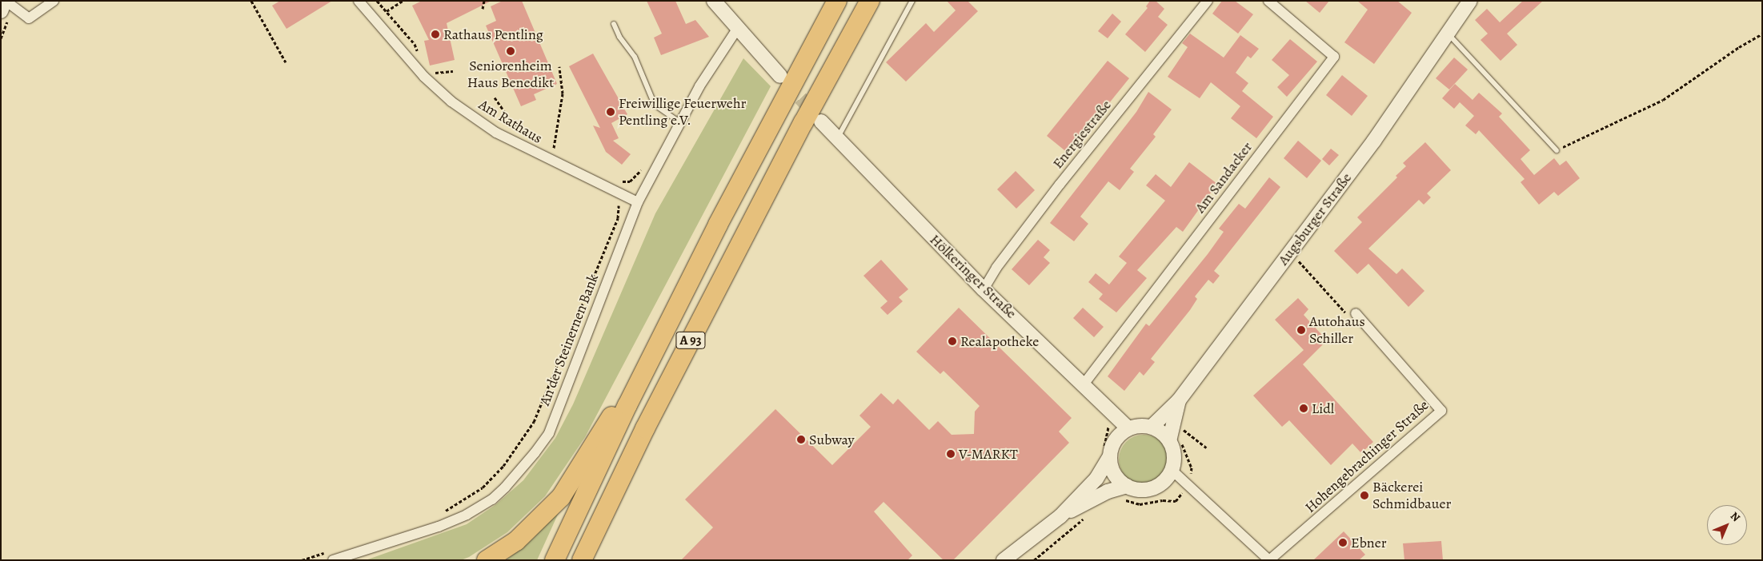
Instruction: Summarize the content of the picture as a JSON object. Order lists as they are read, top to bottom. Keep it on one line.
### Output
{"streets":{"highway":["A 93"],"street":["Am Rathaus","Energiestraße","Am Sandacker","Augsburger Straße","Hölkeringer Straße","An der Steinernen Bank","Hohengebrachinger Straße"]},"crossings":[["Am Rathaus","An der Steinernen Bank"],["Energiestraße","Hölkeringer Straße"],["Am Sandacker","Hölkeringer Straße"],["Augsburger Straße","Hölkeringer Straße"]],"places":["Rathaus Pentling","Seniorenheim Haus Benedikt","Freiwillige Feuerwehr Pentling e.V.","Autohaus Schiller","Realapotheke","Lidl","Subway","V-MARKT","Bäckerei Schmidbauer","Ebner"],"north":"top right"}
